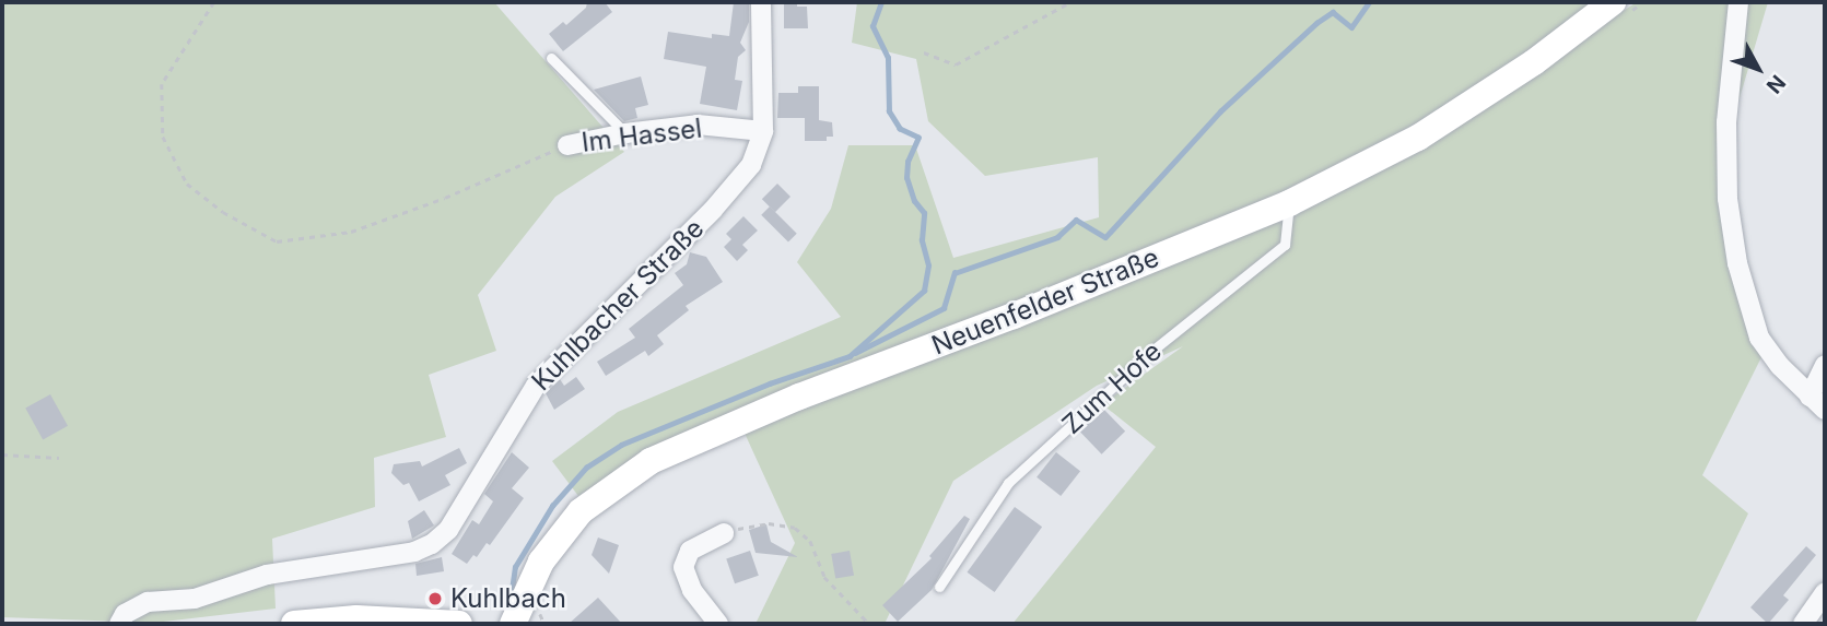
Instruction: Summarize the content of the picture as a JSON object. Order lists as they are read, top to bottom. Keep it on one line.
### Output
{"streets":{"main road":["Neuenfelder Straße"],"street":["Im Hassel","Kuhlbacher Straße"],"lane":["Zum Hofe"]},"crossings":[["Im Hassel","Kuhlbacher Straße"],["Neuenfelder Straße","Zum Hofe"]],"places":["Kuhlbach"],"north":"bottom right"}
